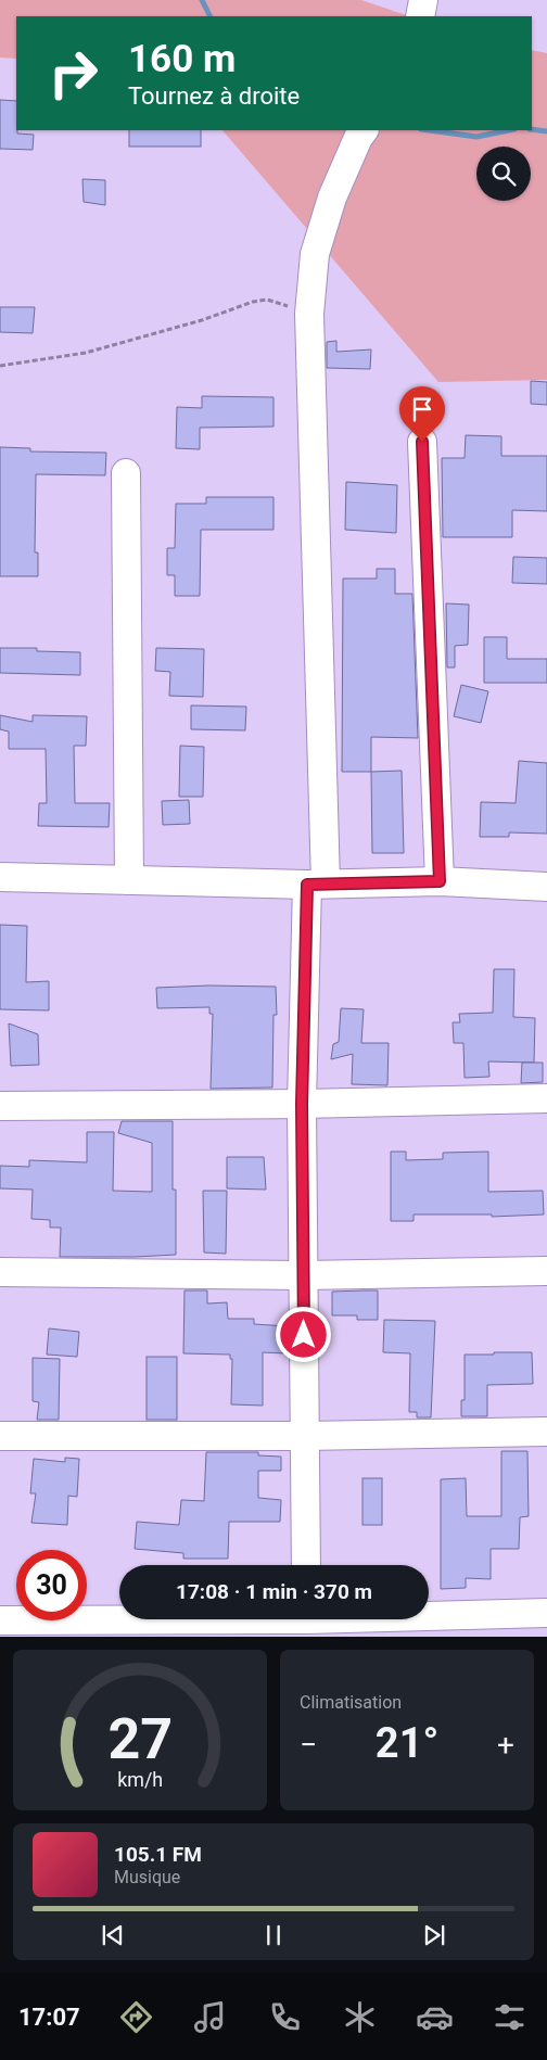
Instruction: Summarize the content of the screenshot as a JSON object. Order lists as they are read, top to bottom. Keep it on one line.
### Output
{"page":{"turn":["160 m","Tournez à droite"],"limit":"30","trip":"17:08 · 1 min · 370 m","tile":"Climatisation","heat":["−","21°","+"],"song":["105.1 FM","Musique"],"tabs":"17:07","gauge":["27","km/h"]}}
